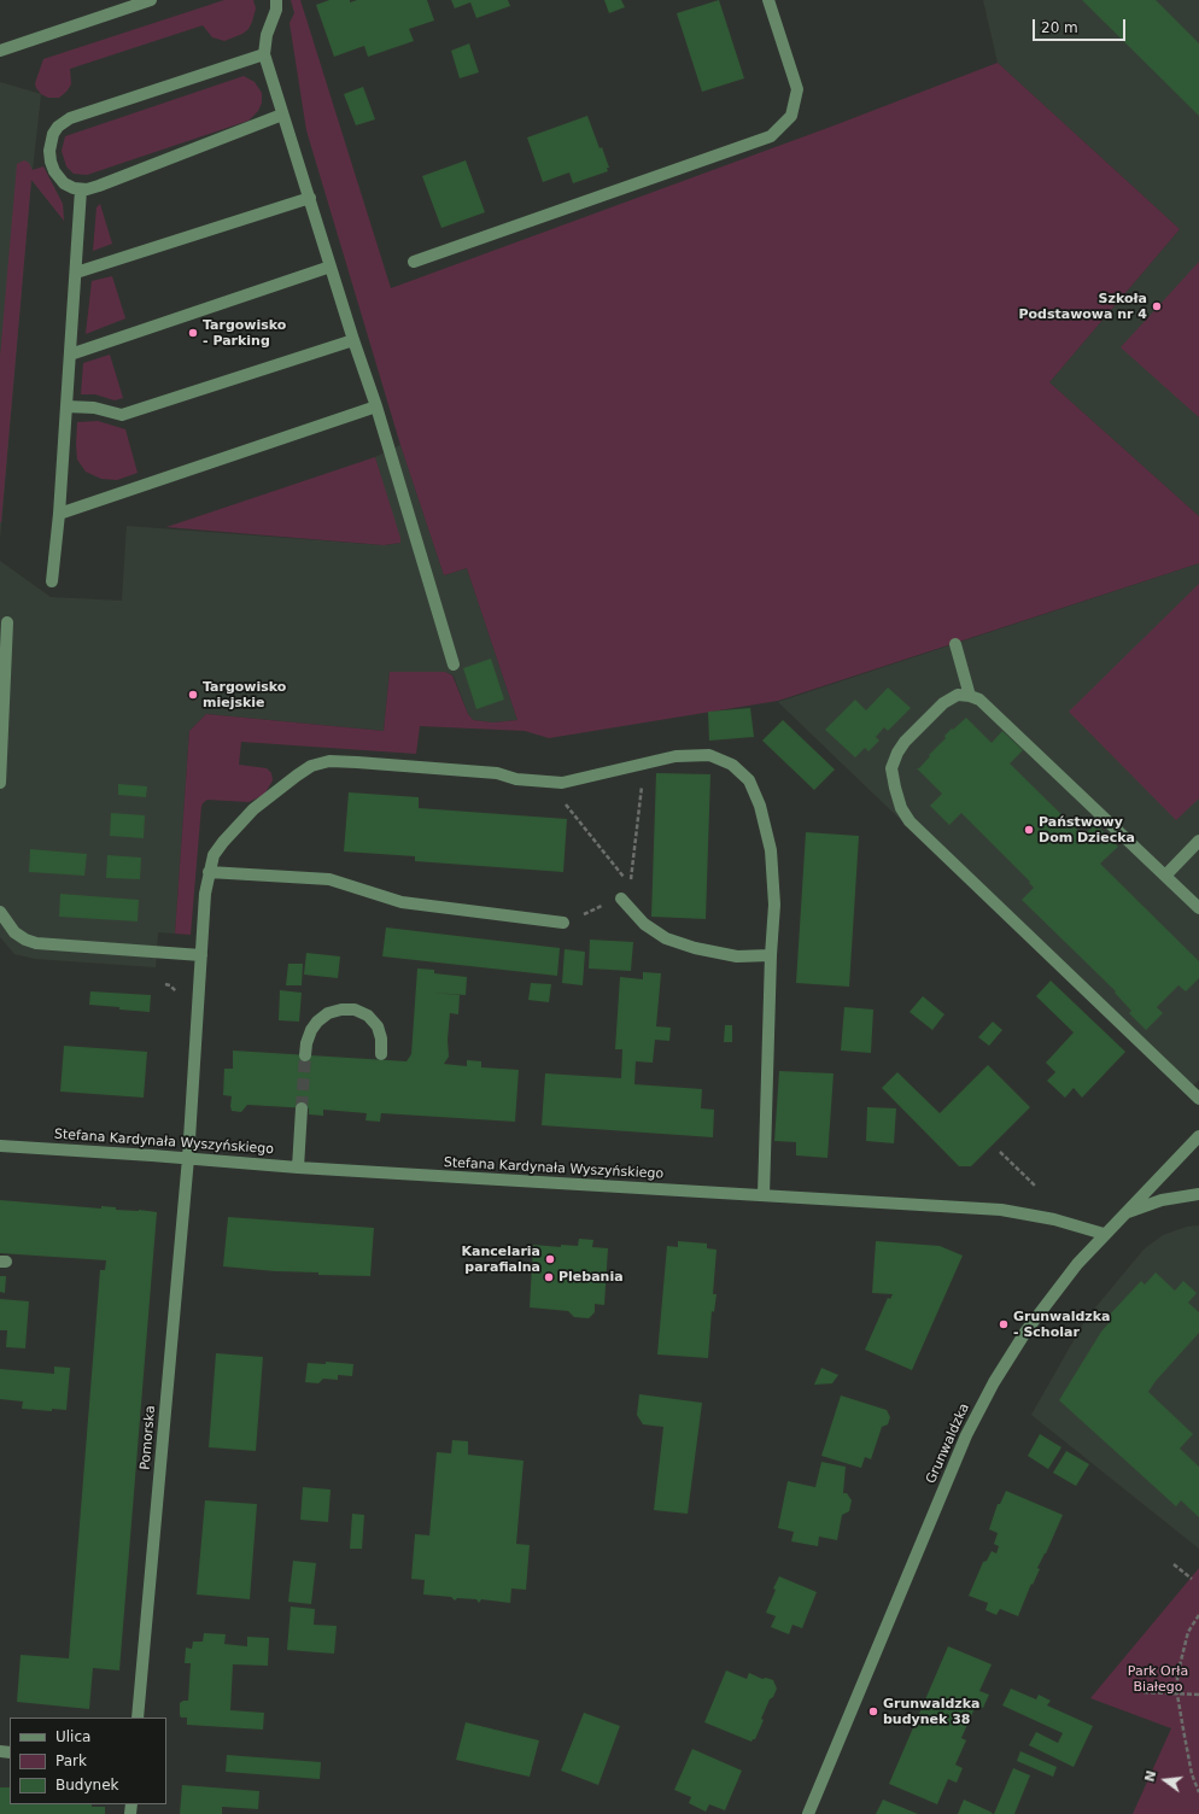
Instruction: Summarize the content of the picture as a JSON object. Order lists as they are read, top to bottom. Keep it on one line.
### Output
{"streets":{"street":["Stefana Kardynała Wyszyńskiego","Pomorska","Grunwaldzka"]},"crossings":[["Stefana Kardynała Wyszyńskiego","Pomorska"],["Stefana Kardynała Wyszyńskiego","Grunwaldzka"]],"parks":["Park Orła Białego"],"places":["Szkoła Podstawowa nr 4","Targowisko - Parking","Targowisko miejskie","Państwowy Dom Dziecka","Kancelaria parafialna","Plebania","Grunwaldzka - Scholar","Grunwaldzka budynek 38"],"legend":["Ulica","Park","Budynek"],"scale_bar":"20 m","north":"left"}
